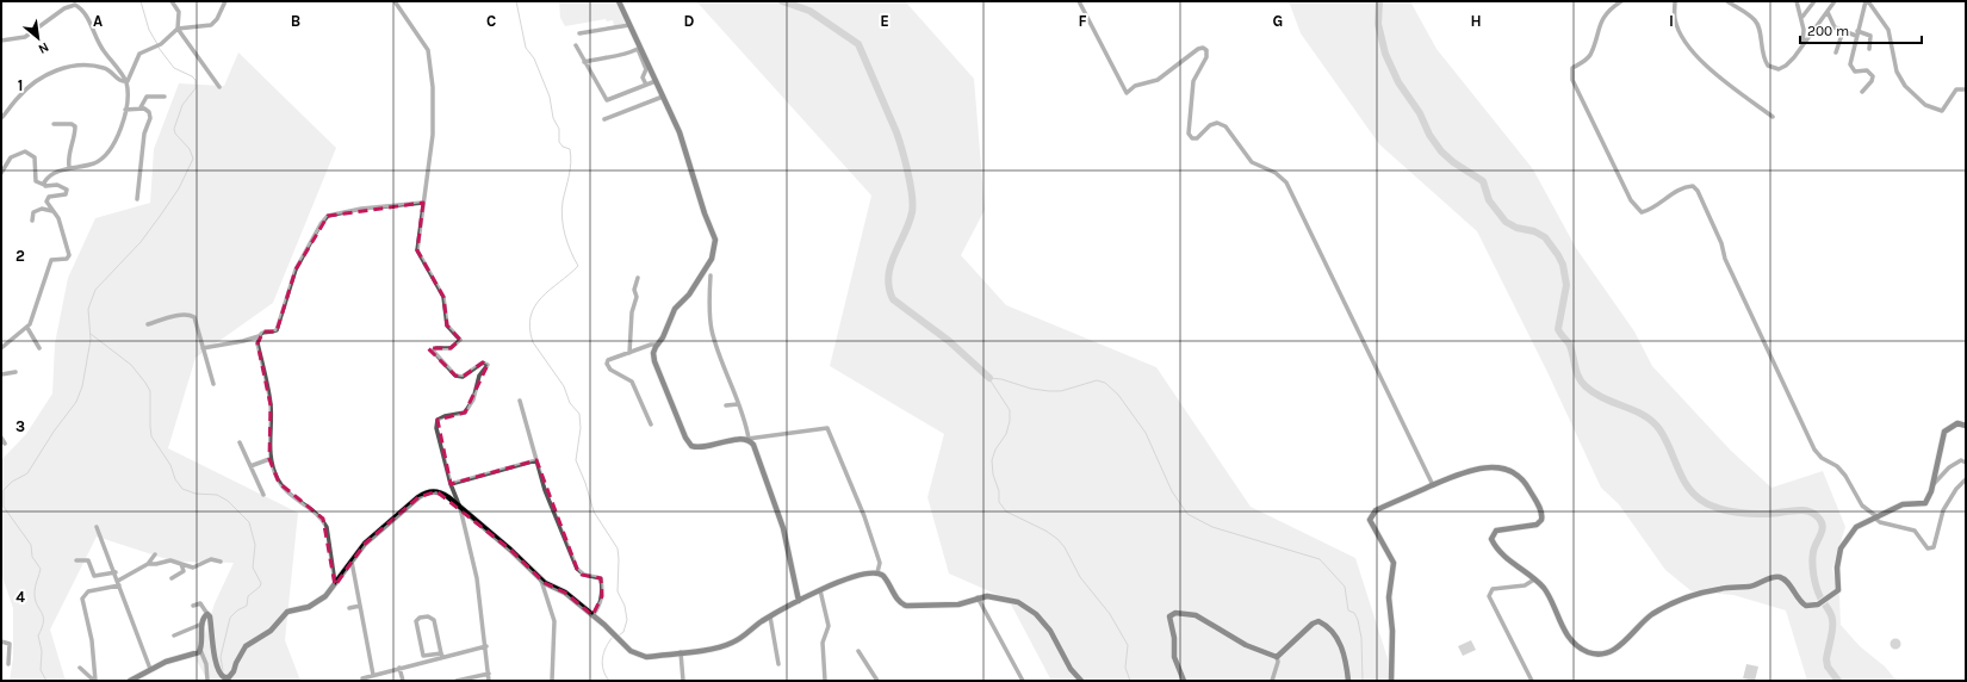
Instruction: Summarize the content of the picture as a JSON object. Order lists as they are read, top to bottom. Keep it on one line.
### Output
{"scale_bar":"200 m","north":"bottom right","grid":{"columns":["A","B","C","D","E","F","G","H","I"],"rows":["1","2","3","4"]}}
